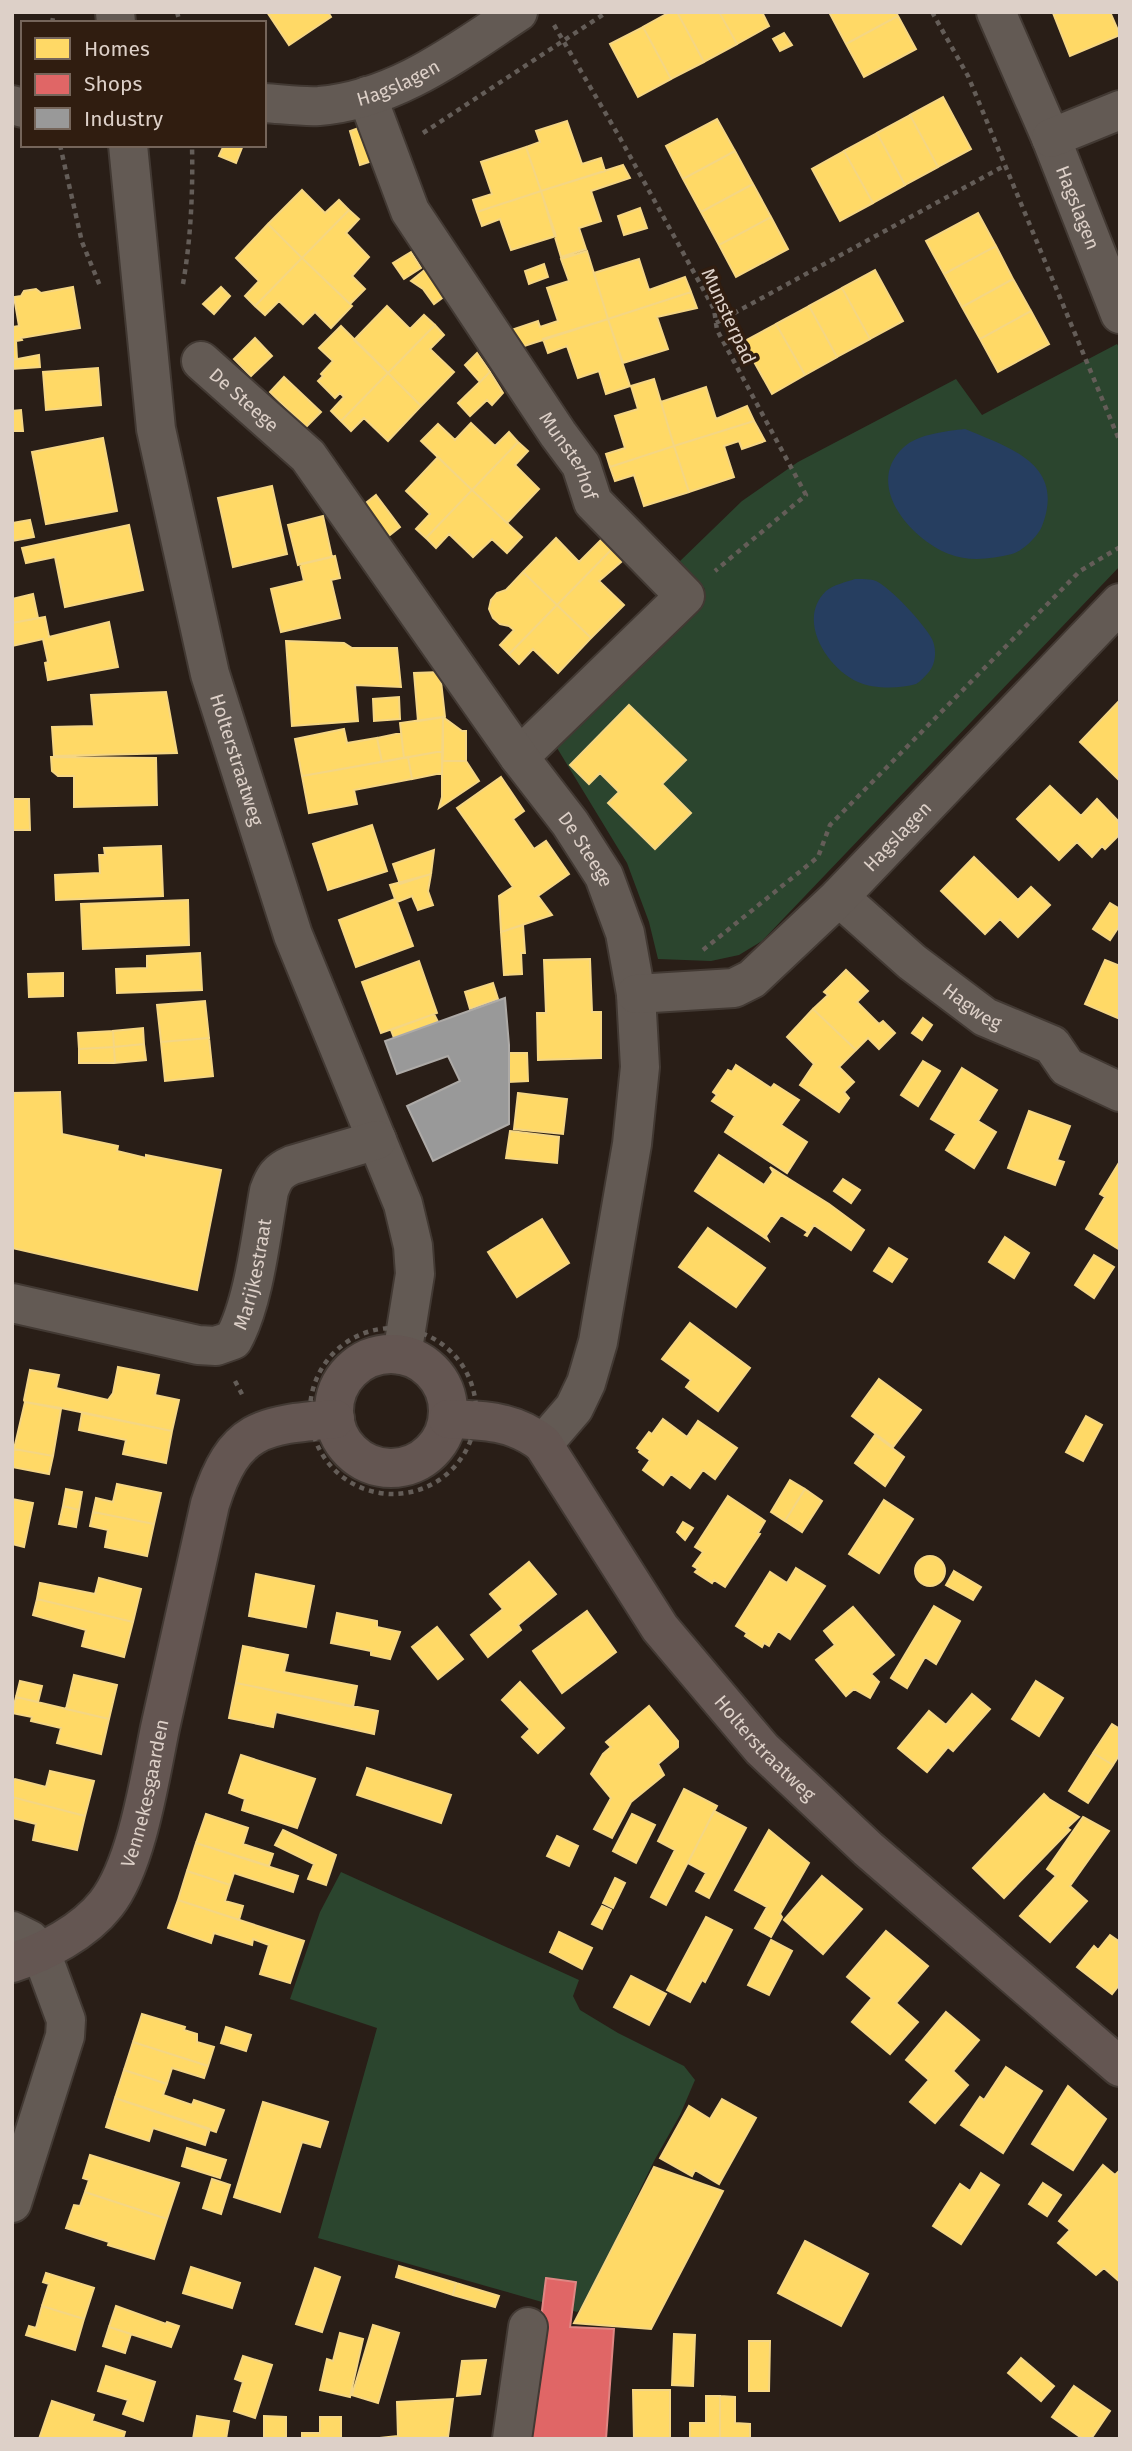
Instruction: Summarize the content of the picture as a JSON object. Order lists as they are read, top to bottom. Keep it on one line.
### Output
{"streets":{"main road":["Holterstraatweg","Vennekesgaarden"],"street":["Hagslagen","De Steege","Munsterhof","Hagweg","Marijkestraat"],"path":["Munsterpad"]},"crossings":[["Hagslagen","Munsterpad"],["Hagslagen","De Steege"],["Hagslagen","Munsterhof"],["Hagslagen","Hagweg"],["Munsterpad","Munsterhof"],["De Steege","Holterstraatweg"],["Holterstraatweg","Marijkestraat"],["Holterstraatweg","Vennekesgaarden"]],"legend":["Homes","Shops","Industry"]}
